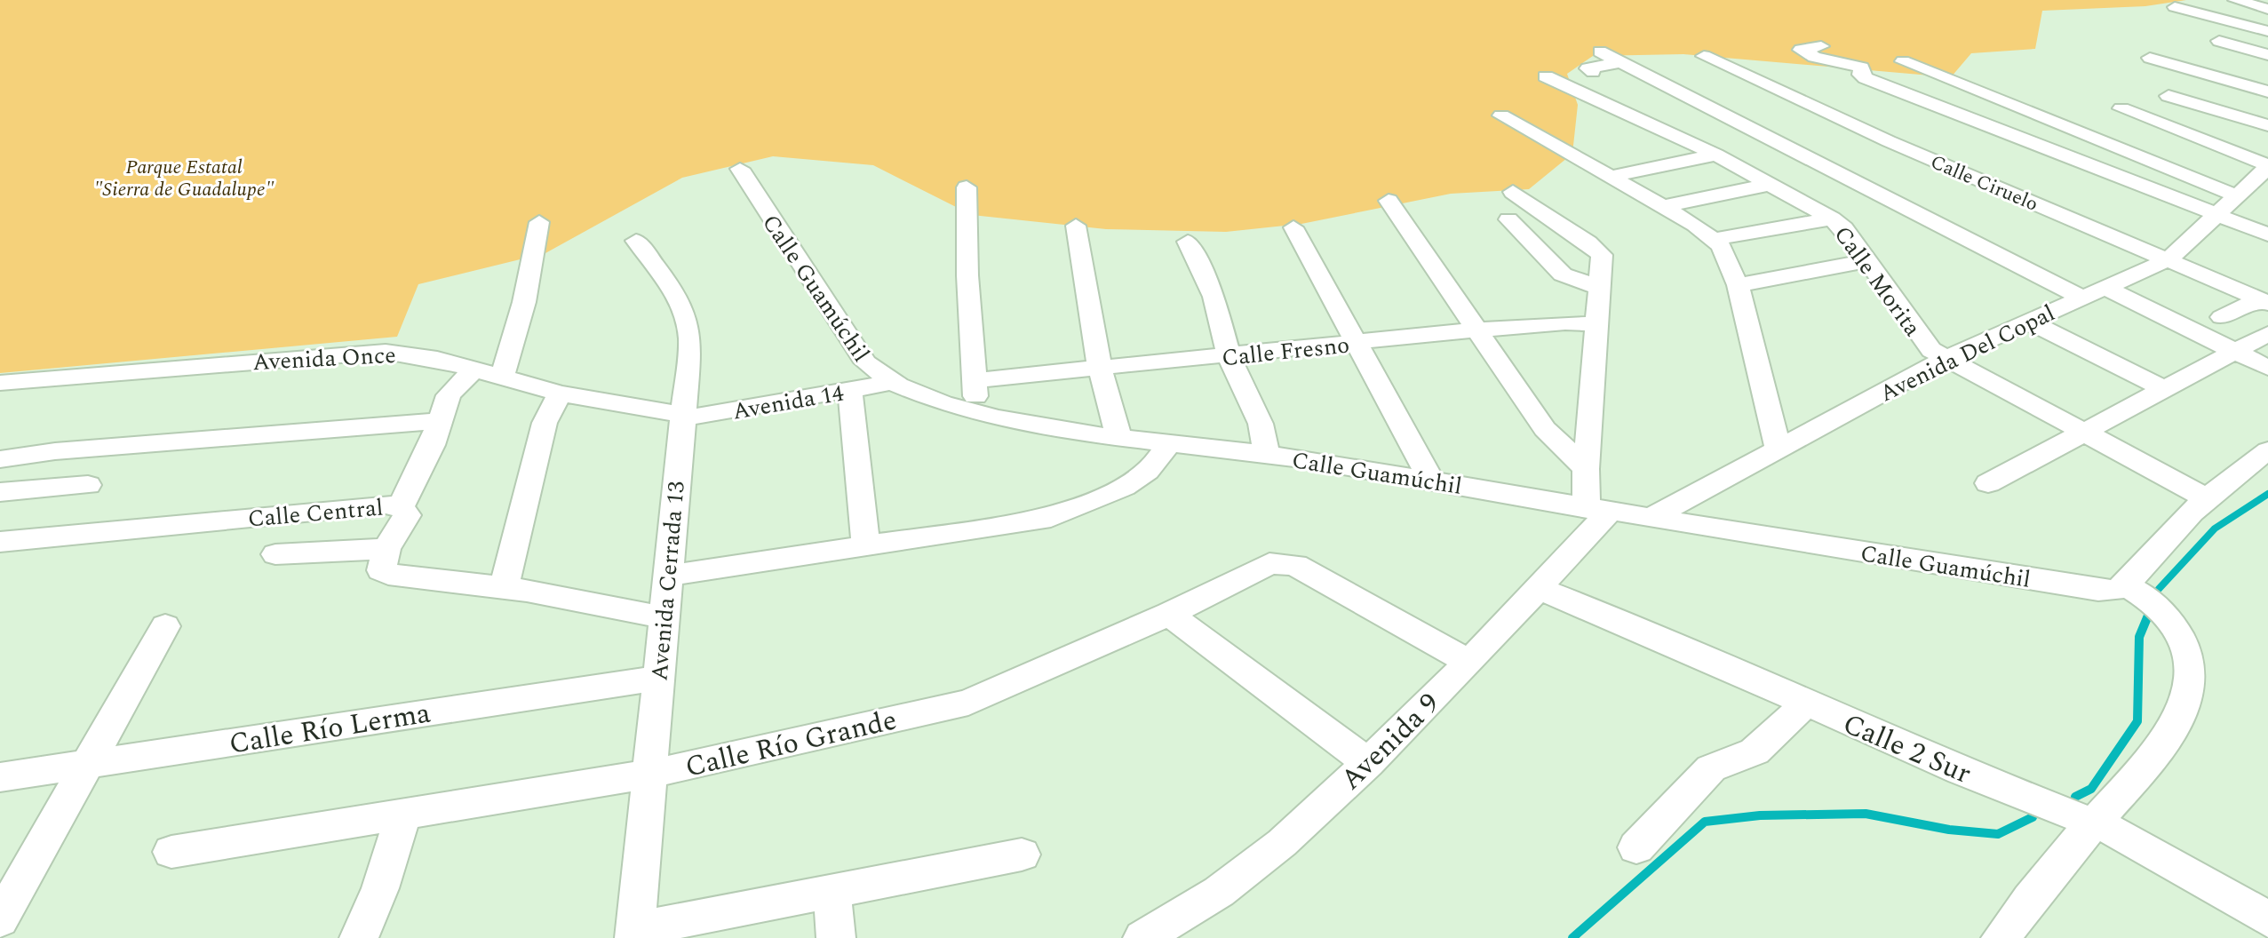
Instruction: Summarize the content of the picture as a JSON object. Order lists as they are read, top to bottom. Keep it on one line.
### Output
{"streets":{"street":["Calle Ciruelo","Calle Morita","Calle Guamúchil","Calle Fresno","Avenida Del Copal","Avenida Once","Avenida 14","Calle Central","Avenida Cerrada 13","Calle Río Lerma","Avenida 9","Calle Río Grande","Calle 2 Sur"]},"crossings":[["Calle Ciruelo","Avenida Del Copal"],["Calle Morita","Avenida Del Copal"],["Calle Guamúchil","Avenida Del Copal"],["Calle Guamúchil","Avenida 14"],["Calle Guamúchil","Avenida 9"],["Avenida Once","Avenida 14"],["Avenida Once","Avenida Cerrada 13"],["Avenida 14","Avenida Cerrada 13"],["Calle Central","Avenida Cerrada 13"],["Avenida Cerrada 13","Calle Río Lerma"],["Avenida Cerrada 13","Calle Río Grande"],["Avenida 9","Calle Río Grande"],["Avenida 9","Calle 2 Sur"]],"parks":["Parque Estatal \"Sierra de Guadalupe\""]}
